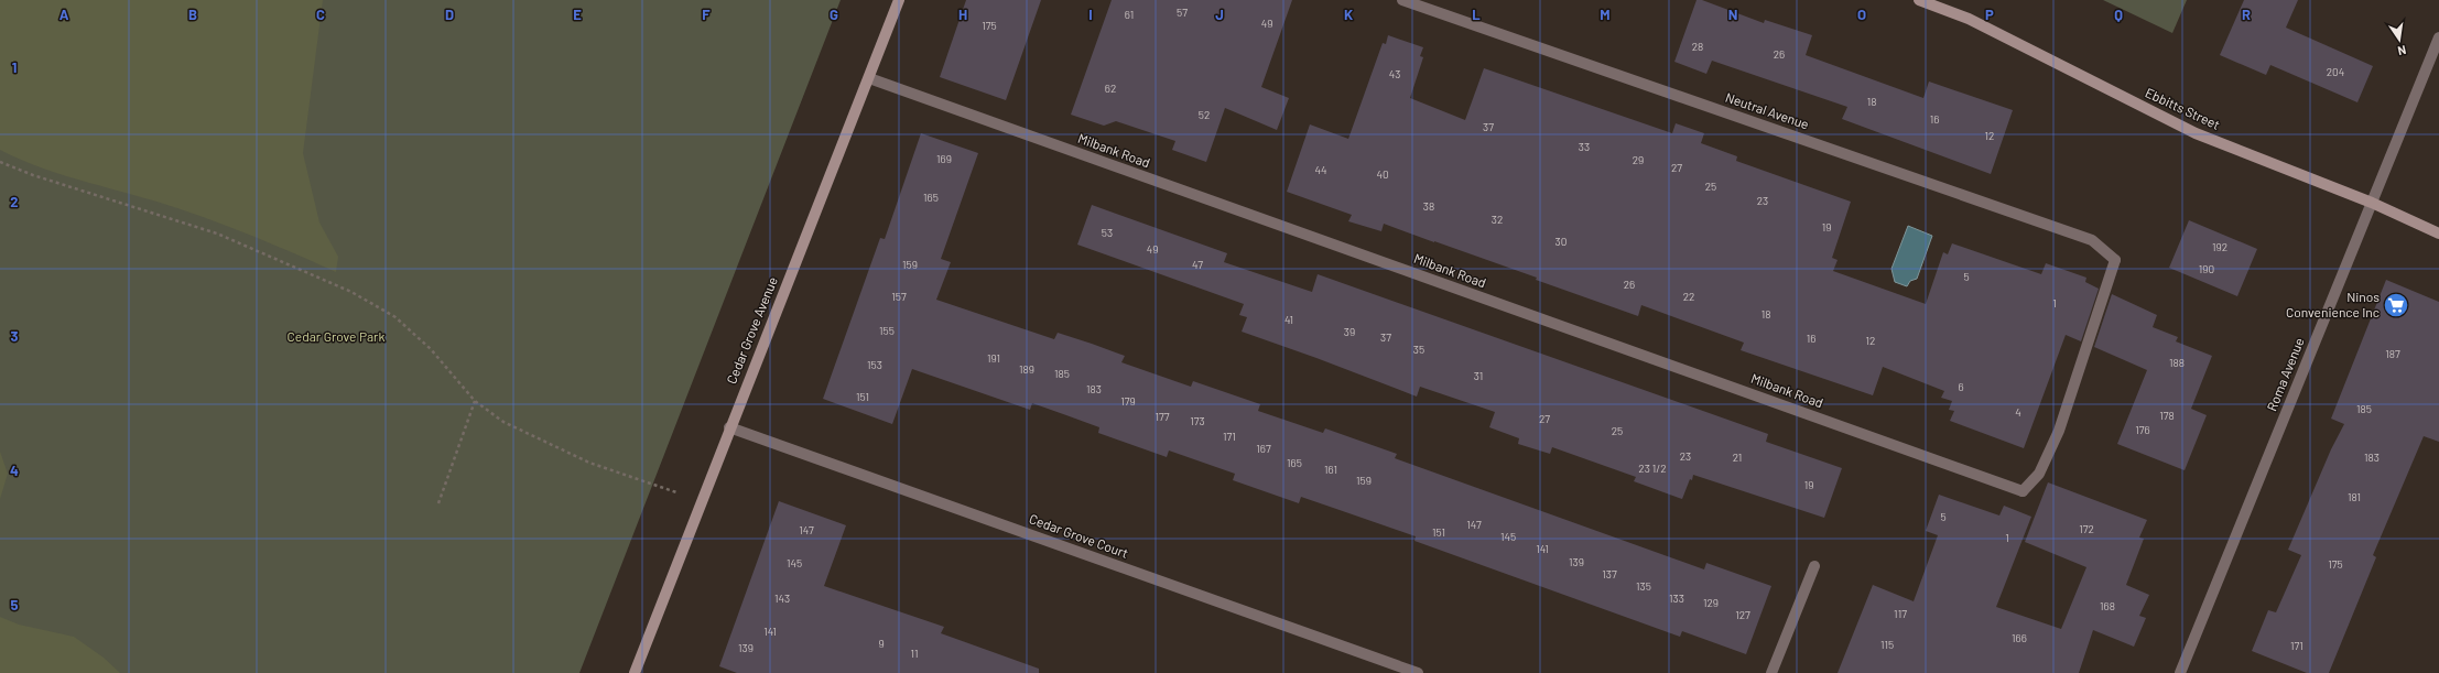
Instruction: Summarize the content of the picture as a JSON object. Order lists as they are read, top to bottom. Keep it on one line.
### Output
{"streets":{"street":["Ebbitts Street","Neutral Avenue","Milbank Road","Cedar Grove Avenue","Roma Avenue","Cedar Grove Court"]},"crossings":[["Ebbitts Street","Roma Avenue"],["Neutral Avenue","Milbank Road"],["Milbank Road","Cedar Grove Avenue"],["Cedar Grove Avenue","Cedar Grove Court"]],"parks":["Cedar Grove Park"],"places":{"supermarket":["Ninos Convenience Inc"]},"house_numbers":["57","61","49","175","28","26","204","43","62","18","52","16","37","12","33","169","29","27","44","40","25","165","23","38","32","19","53","30","192","49","159","47","190","5","26","157","22","1","18","41","155","39","37","16","12","35","187","191","188","153","189","185","31","6","183","151","179","185","4","178","177","27","173","176","25","171","167","23","21","183","165","23 1/2","161","159","19","181","5","147","172","147","151","145","1","141","139","145","175","137","135","143","133","129","168","117","127","141","166","9","115","171","139","11"],"north":"bottom","grid":{"columns":["A","B","C","D","E","F","G","H","I","J","K","L","M","N","O","P","Q","R"],"rows":["1","2","3","4","5"]}}
